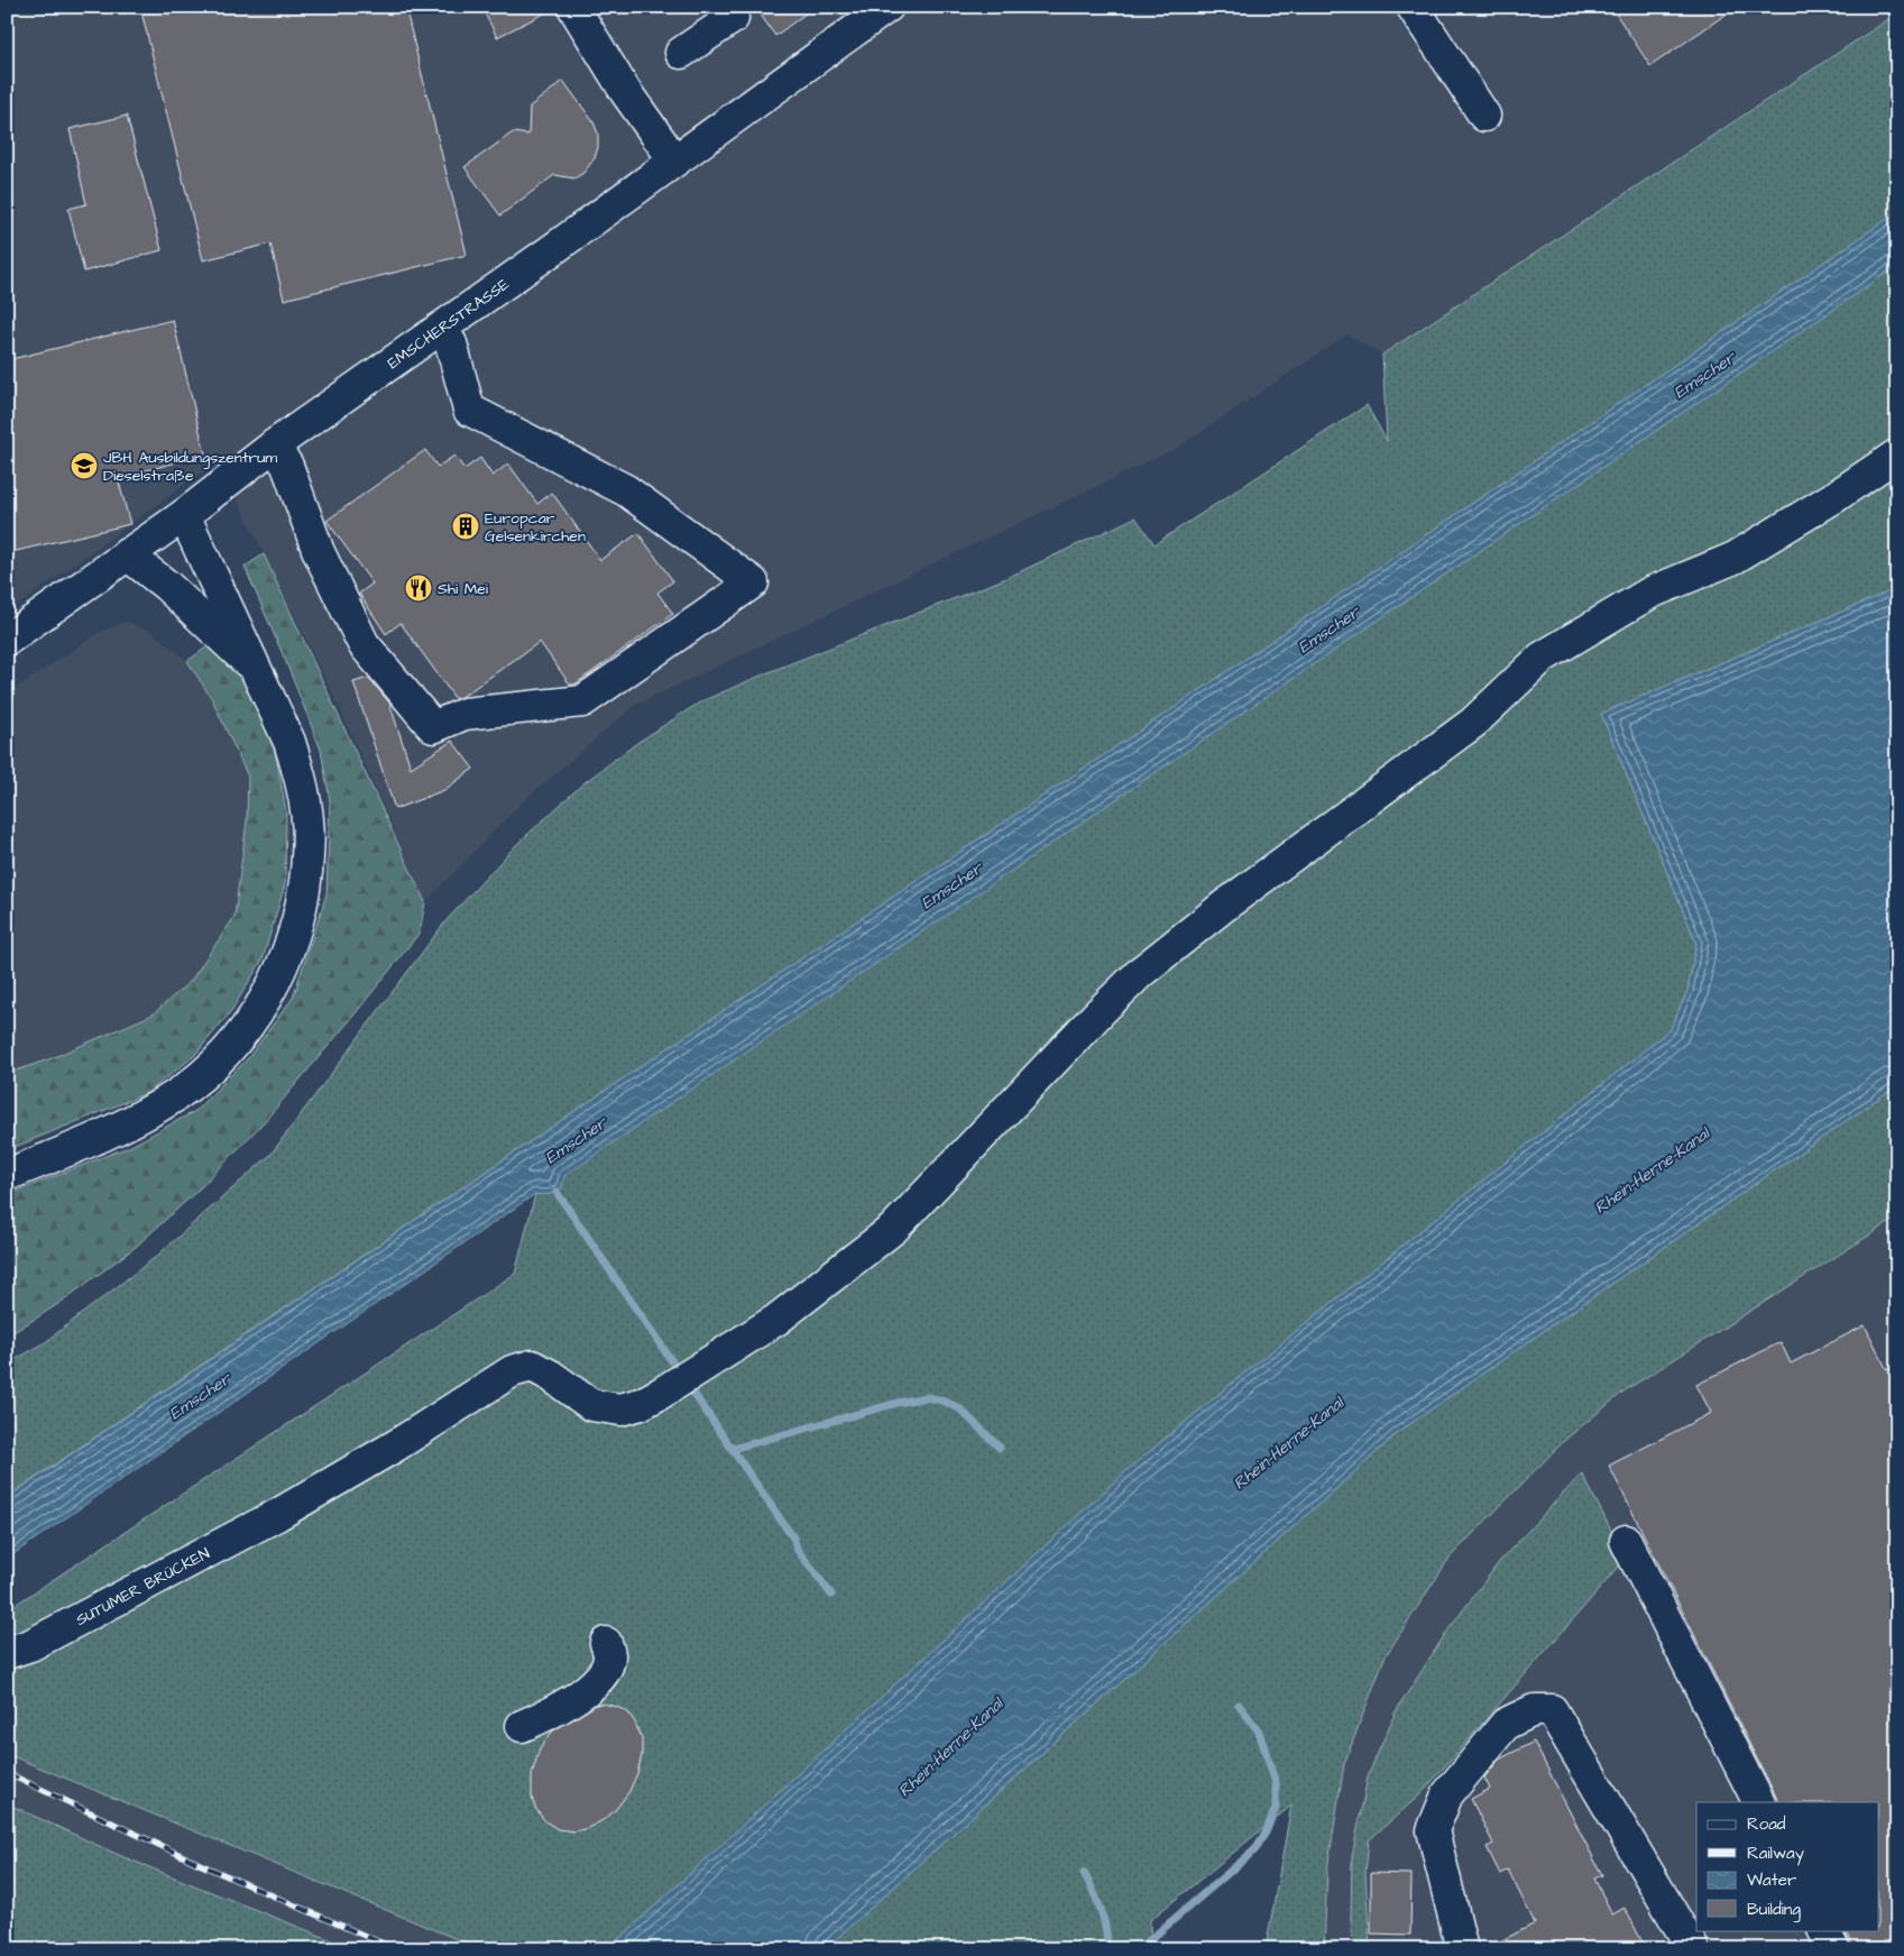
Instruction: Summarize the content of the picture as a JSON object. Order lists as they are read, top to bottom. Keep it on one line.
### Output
{"streets":{"street":["EMSCHERSTRASSE","SUTUMER BRÜCKEN"]},"water":["Emscher","Rhein-Herne-Kanal"],"places":{"school or university":["JBH Ausbildungszentrum Dieselstraße"],"building":["Europcar Gelsenkirchen"],"restaurant":["Shi Mei"]},"legend":["Road","Railway","Water","Building"]}
